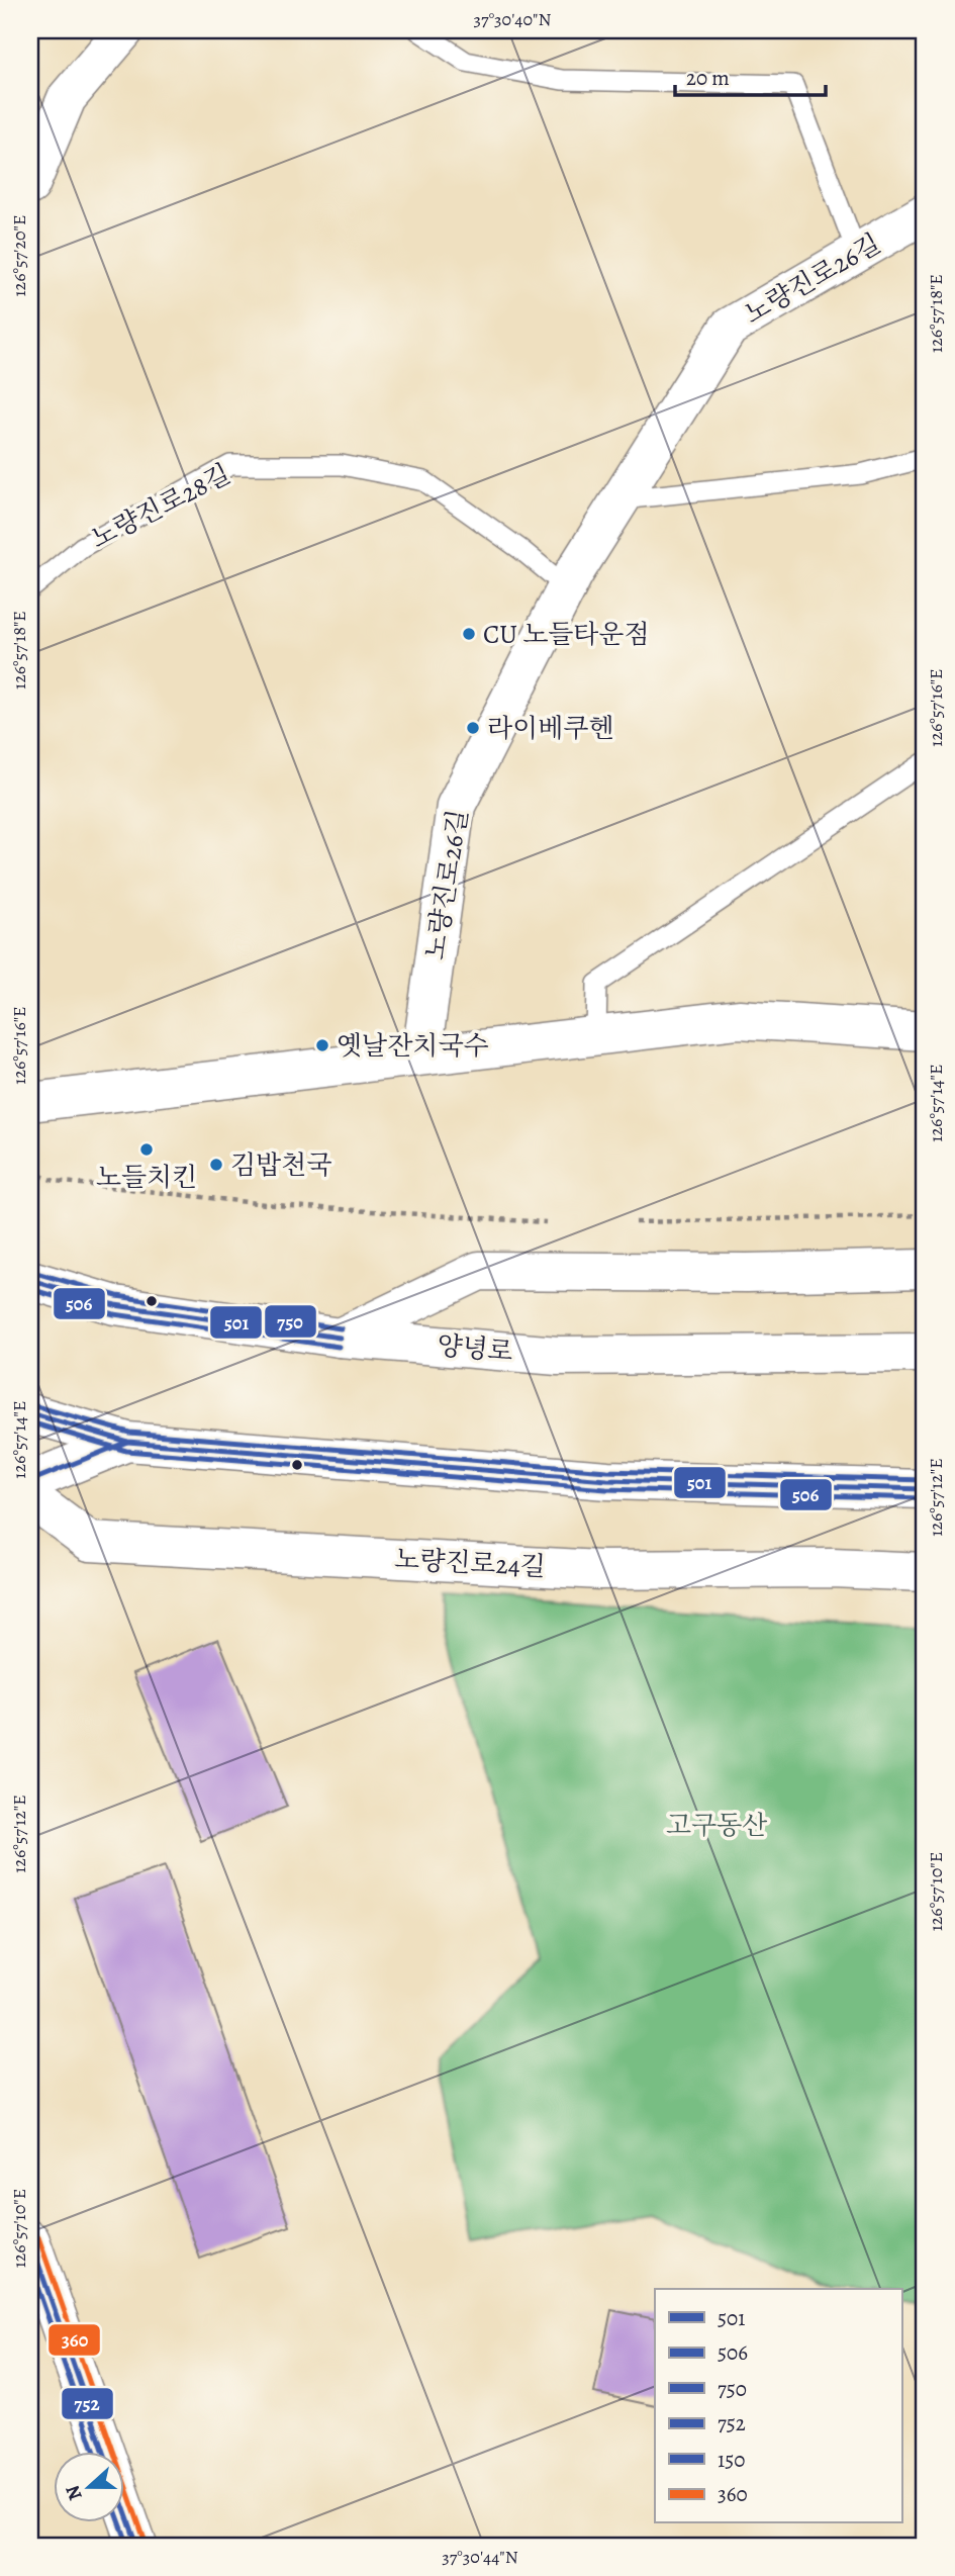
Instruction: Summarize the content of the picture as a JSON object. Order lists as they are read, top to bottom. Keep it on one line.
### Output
{"streets":{"street":["노량진로26길","양녕로","노량진로24길"],"lane":["노량진로28길"]},"crossings":[["노량진로26길","노량진로28길"]],"parks":["고구동산"],"places":["CU 노들타운점","라이베쿠헨","옛날잔치국수","노들치킨","김밥천국"],"lines":["transit line 750","transit line 501","transit line 506","transit line 752","transit line 360","transit line 150"],"legend":["501","506","750","752","150","360"],"scale_bar":"20 m","north":"left","coordinates":["37°30'40\"N","126°57'20\"E","126°57'18\"E","126°57'16\"E","126°57'14\"E","126°57'12\"E","126°57'10\"E","37°30'44\"N"]}
